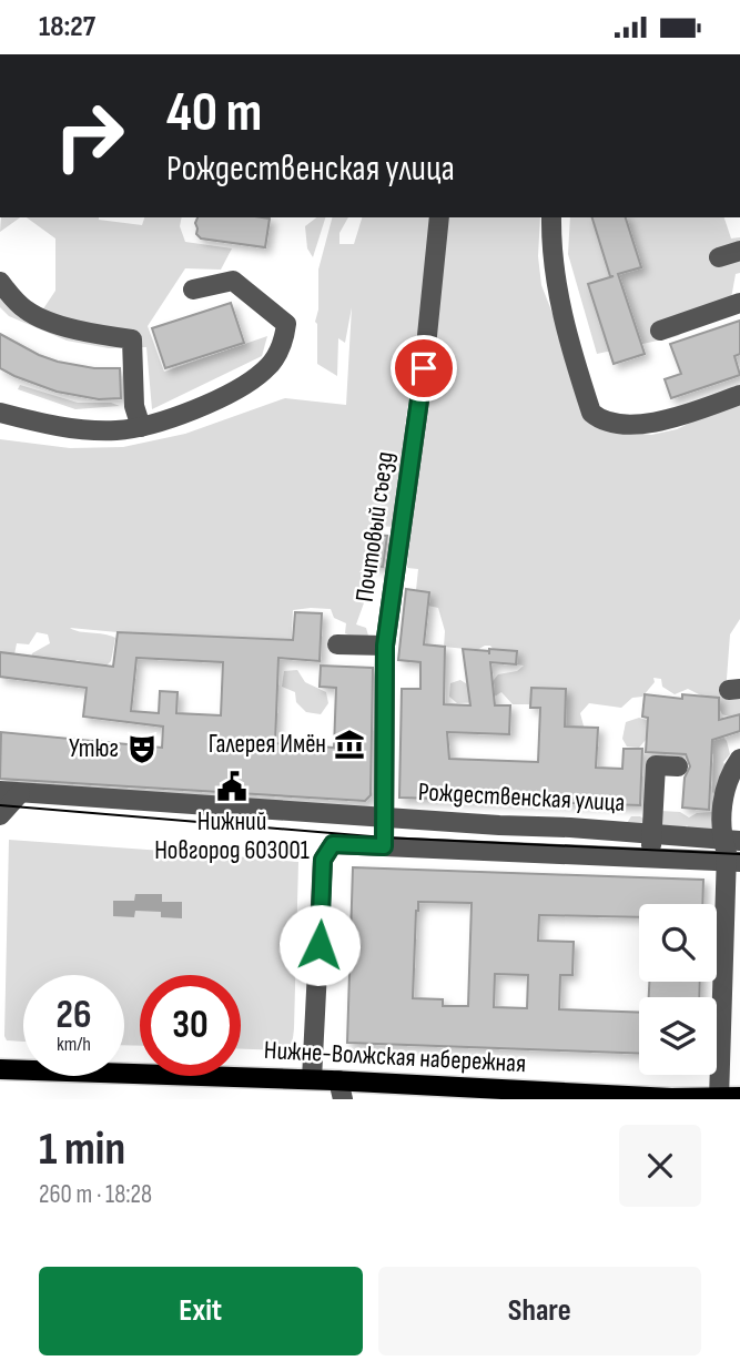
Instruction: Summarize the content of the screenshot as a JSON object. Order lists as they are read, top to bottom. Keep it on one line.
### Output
{"streets":{"main road":["Нижне-Волжская набережная"],"street":["Почтовый съезд","Рождественская улица"]},"crossings":[["Почтовый съезд","Рождественская улица"],["Рождественская улица","Нижне-Волжская набережная"]],"places":{"museum":["Галерея Имён"],"theatre":["Утюг"],"public building":["Нижний Новгород 603001"]},"page":{"status":"18:27","turn":["40 m","Рождественская улица"],"speed":"26 km/h","limit":"30","heading":["1 min","260 m · 18:28"],"buttons":["Exit","Share"]}}
